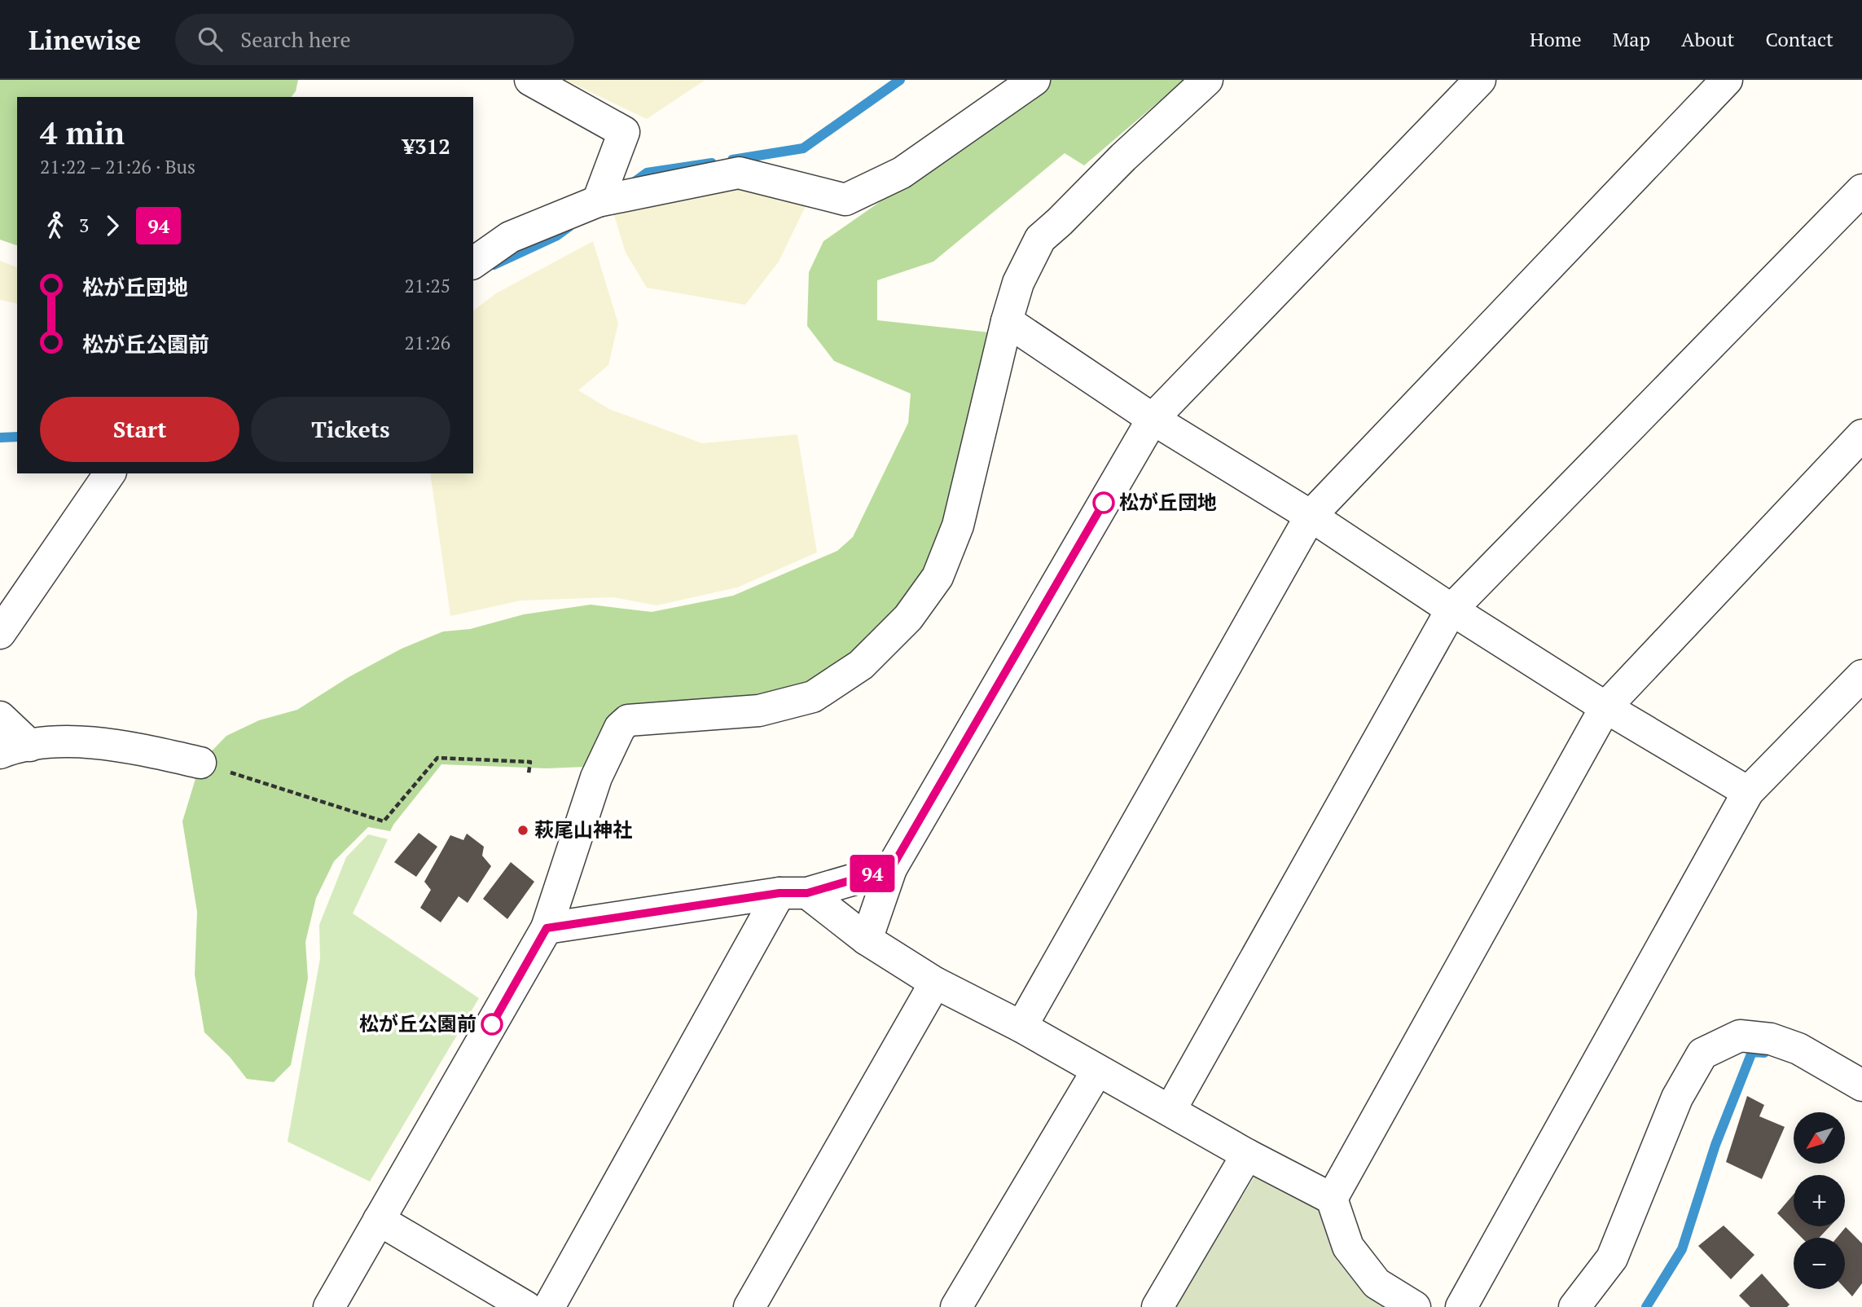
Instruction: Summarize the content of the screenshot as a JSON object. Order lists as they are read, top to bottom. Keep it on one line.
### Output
{"places":["松が丘団地","萩尾山神社","松が丘公園前"],"lines":["bus line 94"],"north":"bottom left","page":{"header":"Linewise","search":"Search here","nav":["Home","Map","About","Contact"],"on_map":"94","heading":["4 min","21:22 – 21:26 · Bus","¥312"],"legs":["3","94"],"list":[{"name":"松が丘団地","value":"21:25"},{"name":"松が丘公園前","value":"21:26"}],"buttons":["Start","Tickets"],"map_buttons":["+","−"]}}
